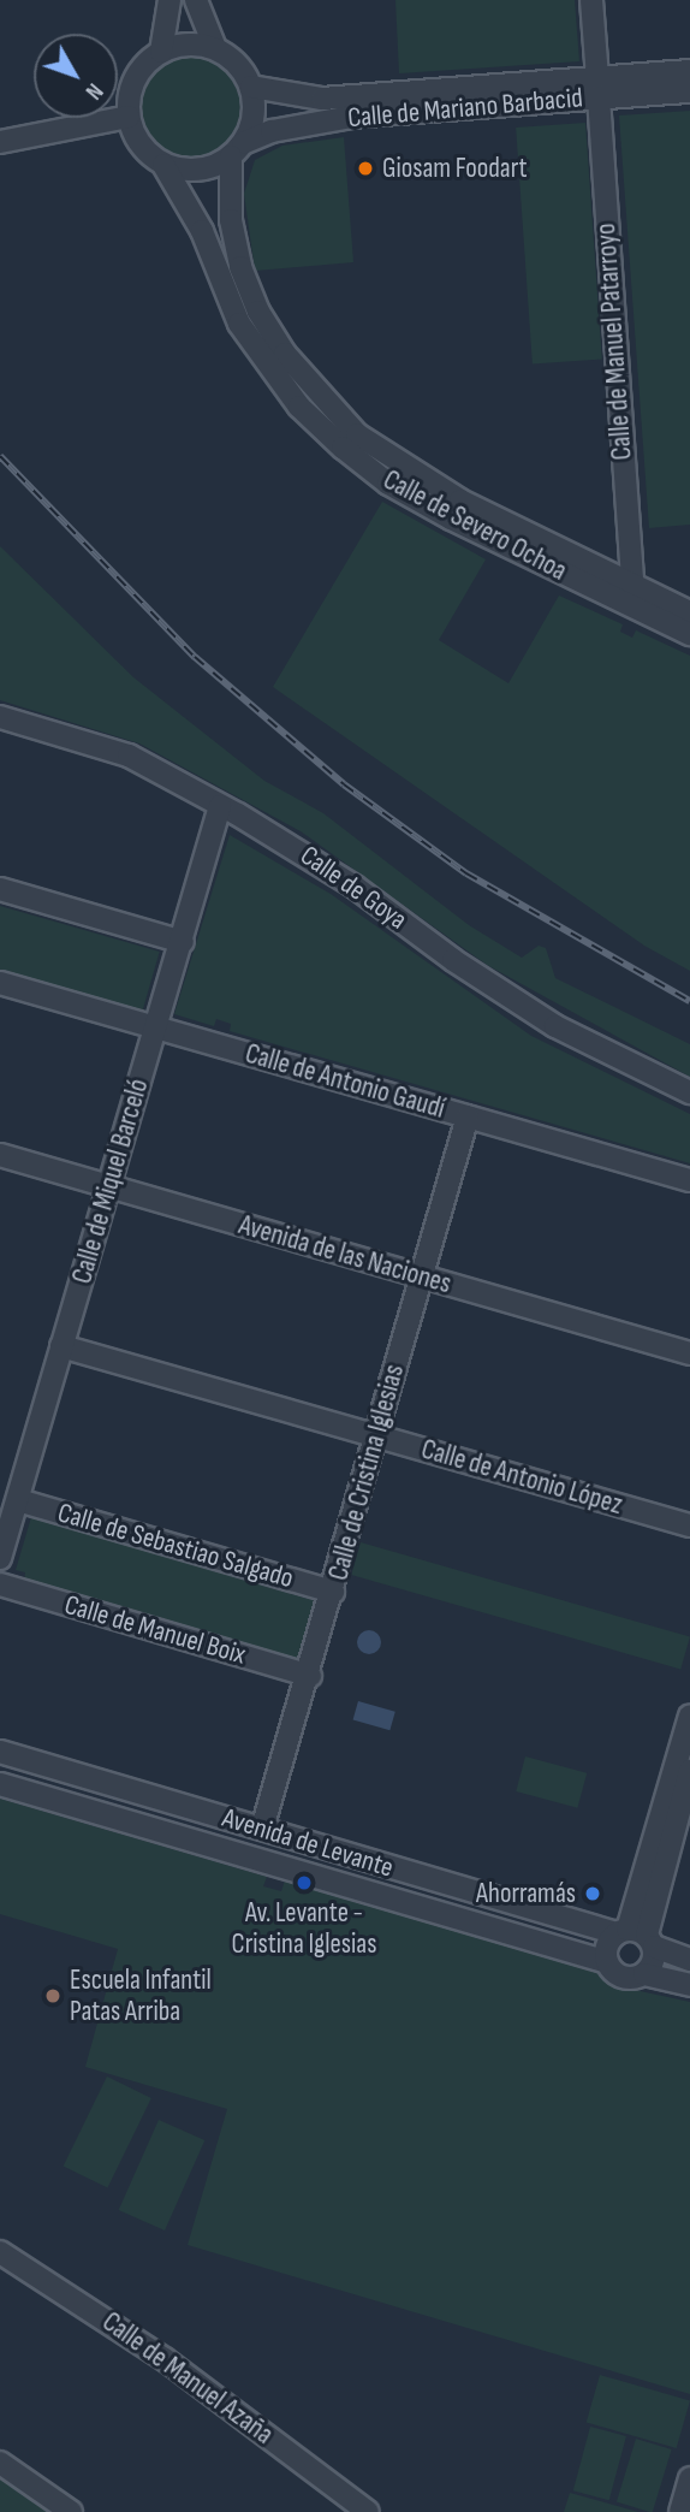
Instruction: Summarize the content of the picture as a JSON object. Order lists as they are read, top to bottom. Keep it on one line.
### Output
{"streets":{"street":["Calle de Mariano Barbacid","Calle de Manuel Patarroyo","Calle de Severo Ochoa","Calle de Goya","Calle de Antonio Gaudí","Calle de Miquel Barceló","Avenida de las Naciones","Calle de Cristina Iglesias","Calle de Antonio López","Calle de Sebastiao Salgado","Calle de Manuel Boix","Avenida de Levante","Calle de Manuel Azaña"]},"crossings":[["Calle de Mariano Barbacid","Calle de Manuel Patarroyo"],["Calle de Mariano Barbacid","Calle de Severo Ochoa"],["Calle de Manuel Patarroyo","Calle de Severo Ochoa"],["Calle de Goya","Calle de Miquel Barceló"],["Calle de Antonio Gaudí","Calle de Miquel Barceló"],["Calle de Antonio Gaudí","Calle de Cristina Iglesias"],["Calle de Miquel Barceló","Avenida de las Naciones"],["Calle de Miquel Barceló","Calle de Antonio López"],["Calle de Miquel Barceló","Calle de Sebastiao Salgado"],["Avenida de las Naciones","Calle de Cristina Iglesias"],["Calle de Cristina Iglesias","Calle de Antonio López"],["Calle de Cristina Iglesias","Calle de Sebastiao Salgado"],["Calle de Cristina Iglesias","Calle de Manuel Boix"],["Calle de Cristina Iglesias","Avenida de Levante"]],"places":["Giosam Foodart","Av. Levante - Cristina Iglesias","Ahorramás","Escuela Infantil Patas Arriba"],"north":"bottom right"}
